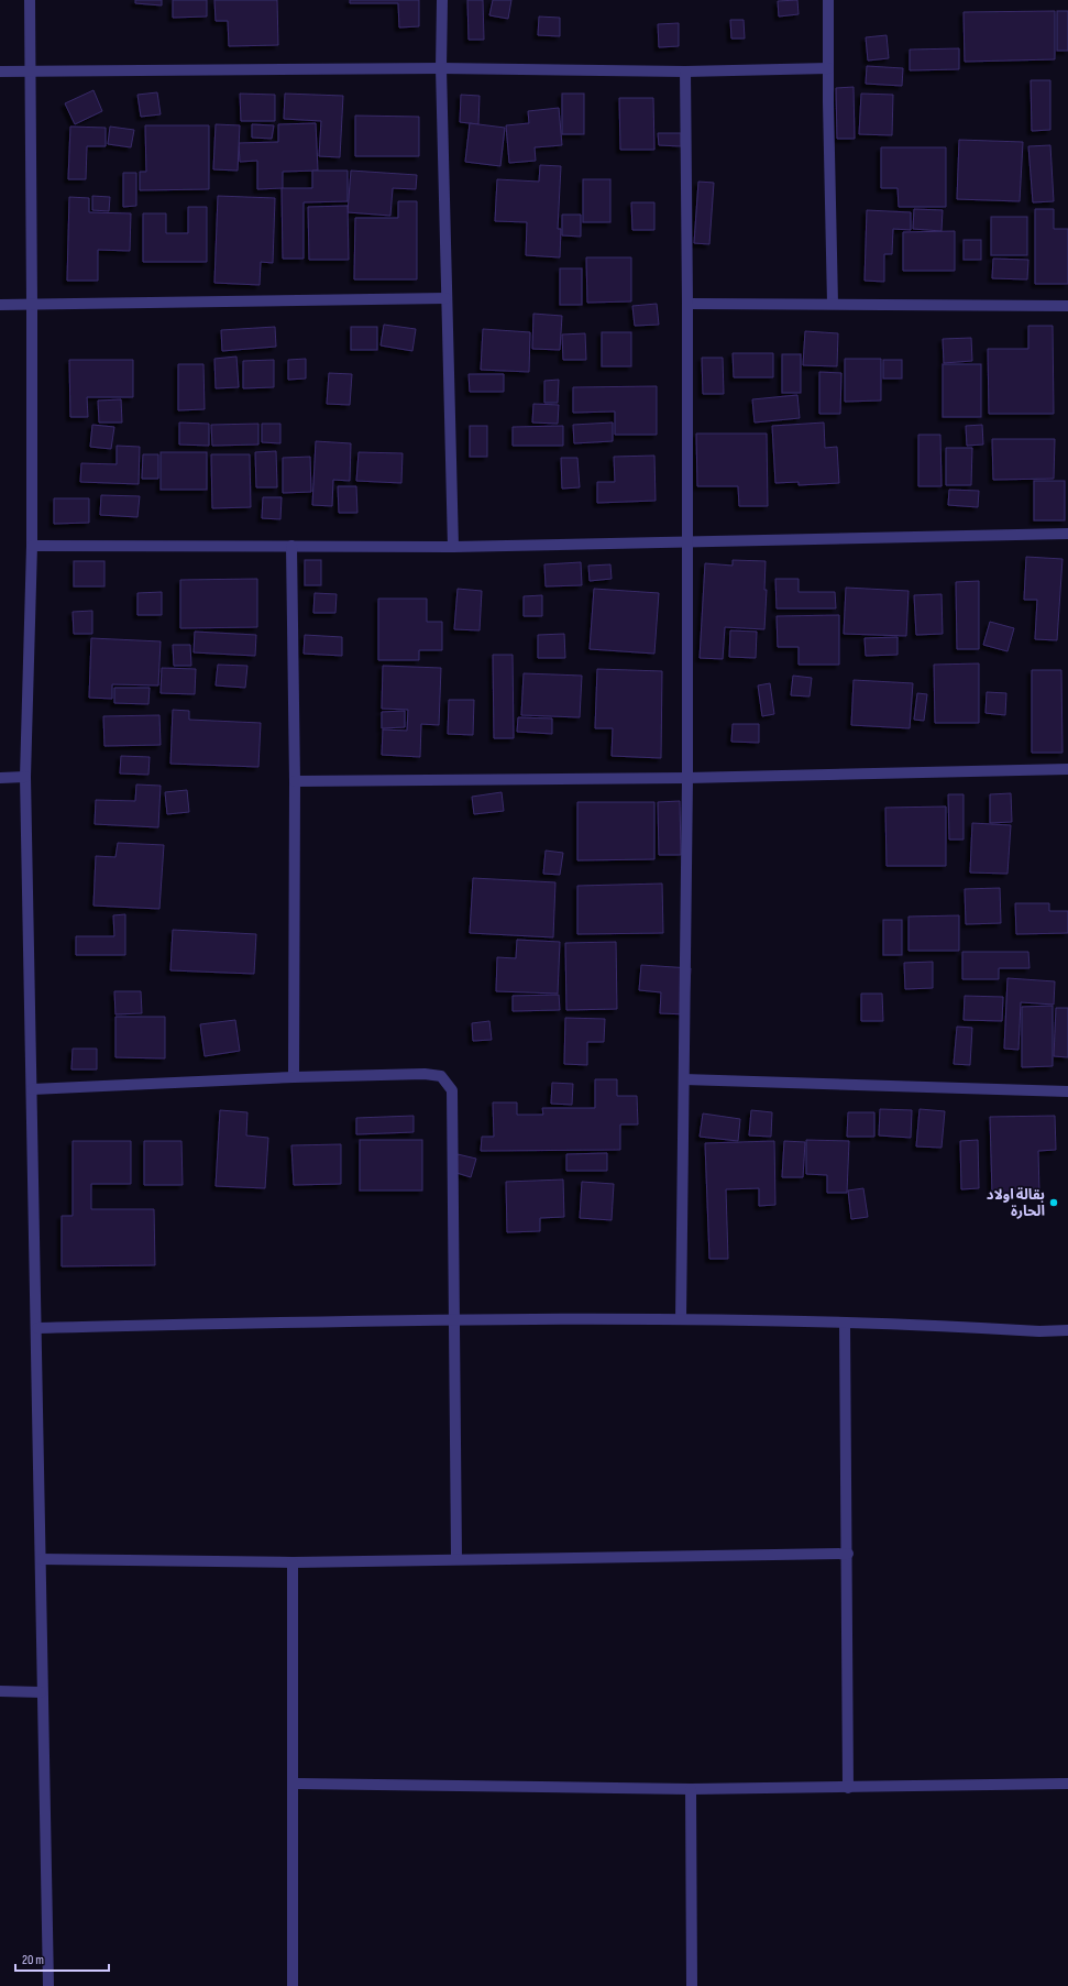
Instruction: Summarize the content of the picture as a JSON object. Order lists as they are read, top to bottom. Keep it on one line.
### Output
{"places":["بقالة اولاد الحارة"],"scale_bar":"20 m"}
